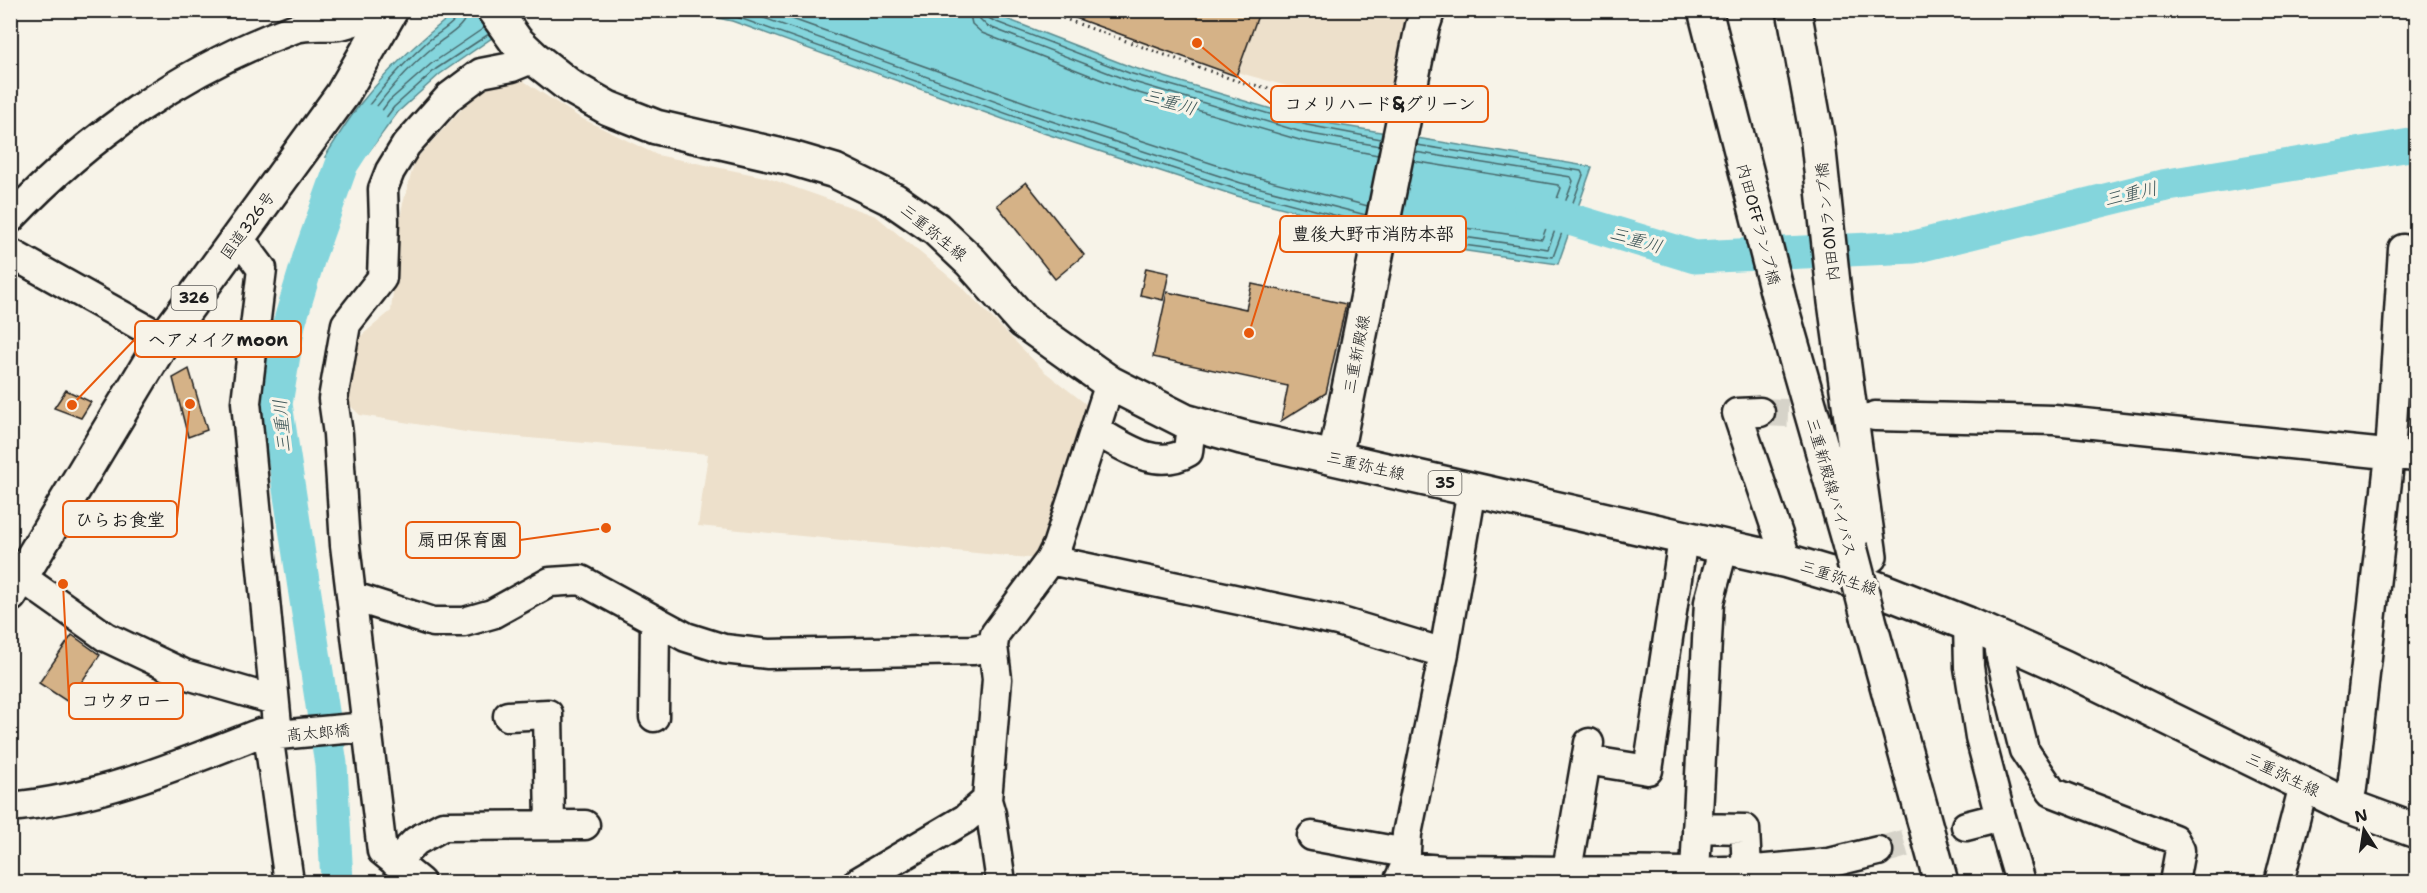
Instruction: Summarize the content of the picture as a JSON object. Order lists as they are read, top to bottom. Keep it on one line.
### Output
{"streets":{"main road":["内田ONランプ橋","内田OFFランプ橋","国道326号","三重弥生線","326","三重新殿線","35","三重新殿線バイパス"],"street":["髙太郎橋"]},"crossings":[["内田ONランプ橋","三重新殿線バイパス"],["内田OFFランプ橋","三重新殿線バイパス"],["三重弥生線","三重新殿線"]],"water":["三重川"],"places":["コメリハード&グリーン","豊後大野市消防本部","ひらお食堂","ヘアメイクmoon","扇田保育園","コウタロー"],"north":"top"}
